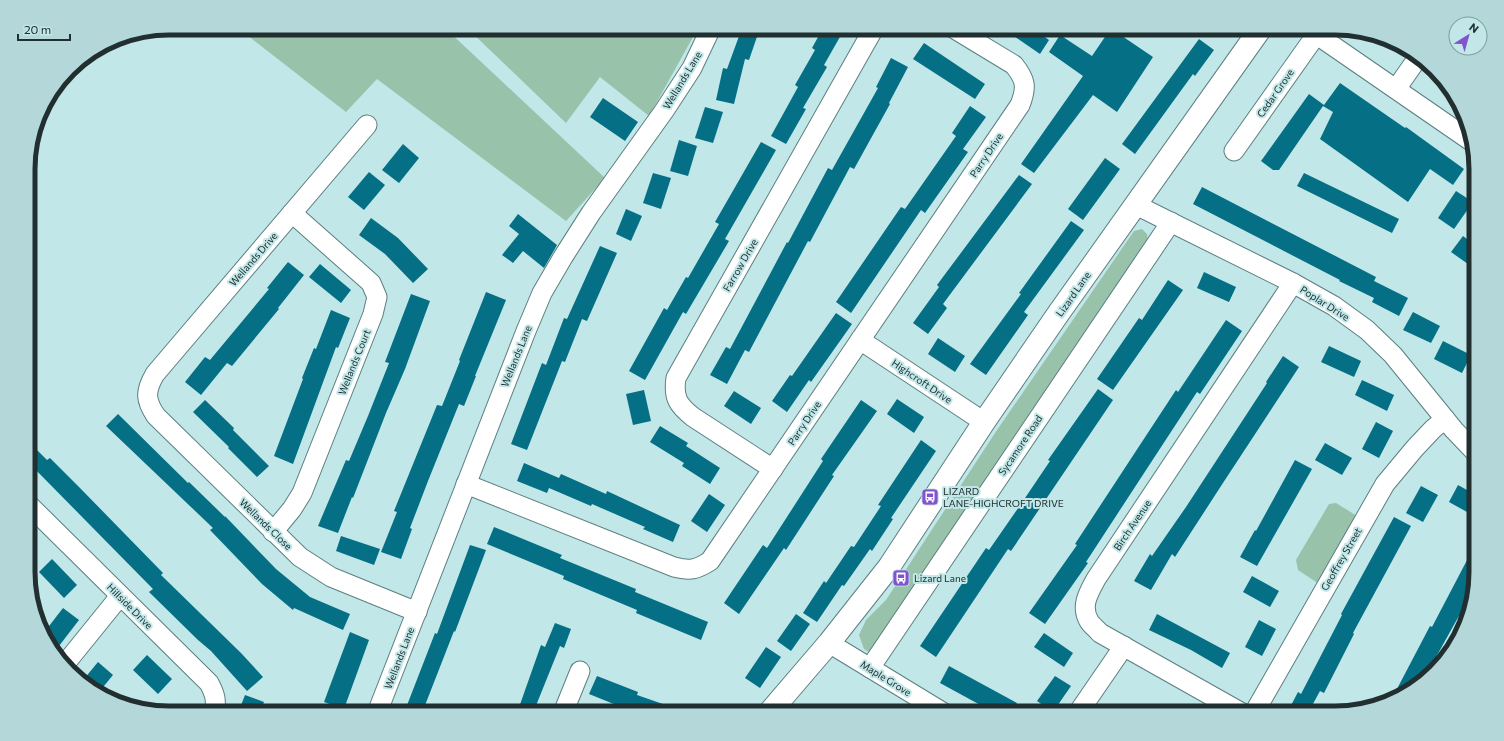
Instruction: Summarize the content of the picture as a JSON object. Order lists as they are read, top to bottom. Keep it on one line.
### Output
{"streets":{"street":["Wellands Lane","Cedar Grove","Parry Drive","Wellands Drive","Farrow Drive","Lizard Lane","Poplar Drive","Wellands Court","Highcroft Drive","Sycamore Road","Wellands Close","Birch Avenue","Geoffrey Street","Hillside Drive","Maple Grove"]},"crossings":[["Wellands Lane","Parry Drive"],["Wellands Lane","Wellands Close"],["Parry Drive","Farrow Drive"],["Parry Drive","Highcroft Drive"],["Wellands Drive","Wellands Court"],["Wellands Drive","Wellands Close"],["Lizard Lane","Poplar Drive"],["Lizard Lane","Highcroft Drive"],["Lizard Lane","Maple Grove"],["Poplar Drive","Sycamore Road"],["Poplar Drive","Birch Avenue"],["Poplar Drive","Geoffrey Street"],["Wellands Court","Wellands Close"],["Sycamore Road","Maple Grove"]],"places":{"bus stop":["LIZARD LANE-HIGHCROFT DRIVE","Lizard Lane"]},"scale_bar":"20 m","north":"top right"}
